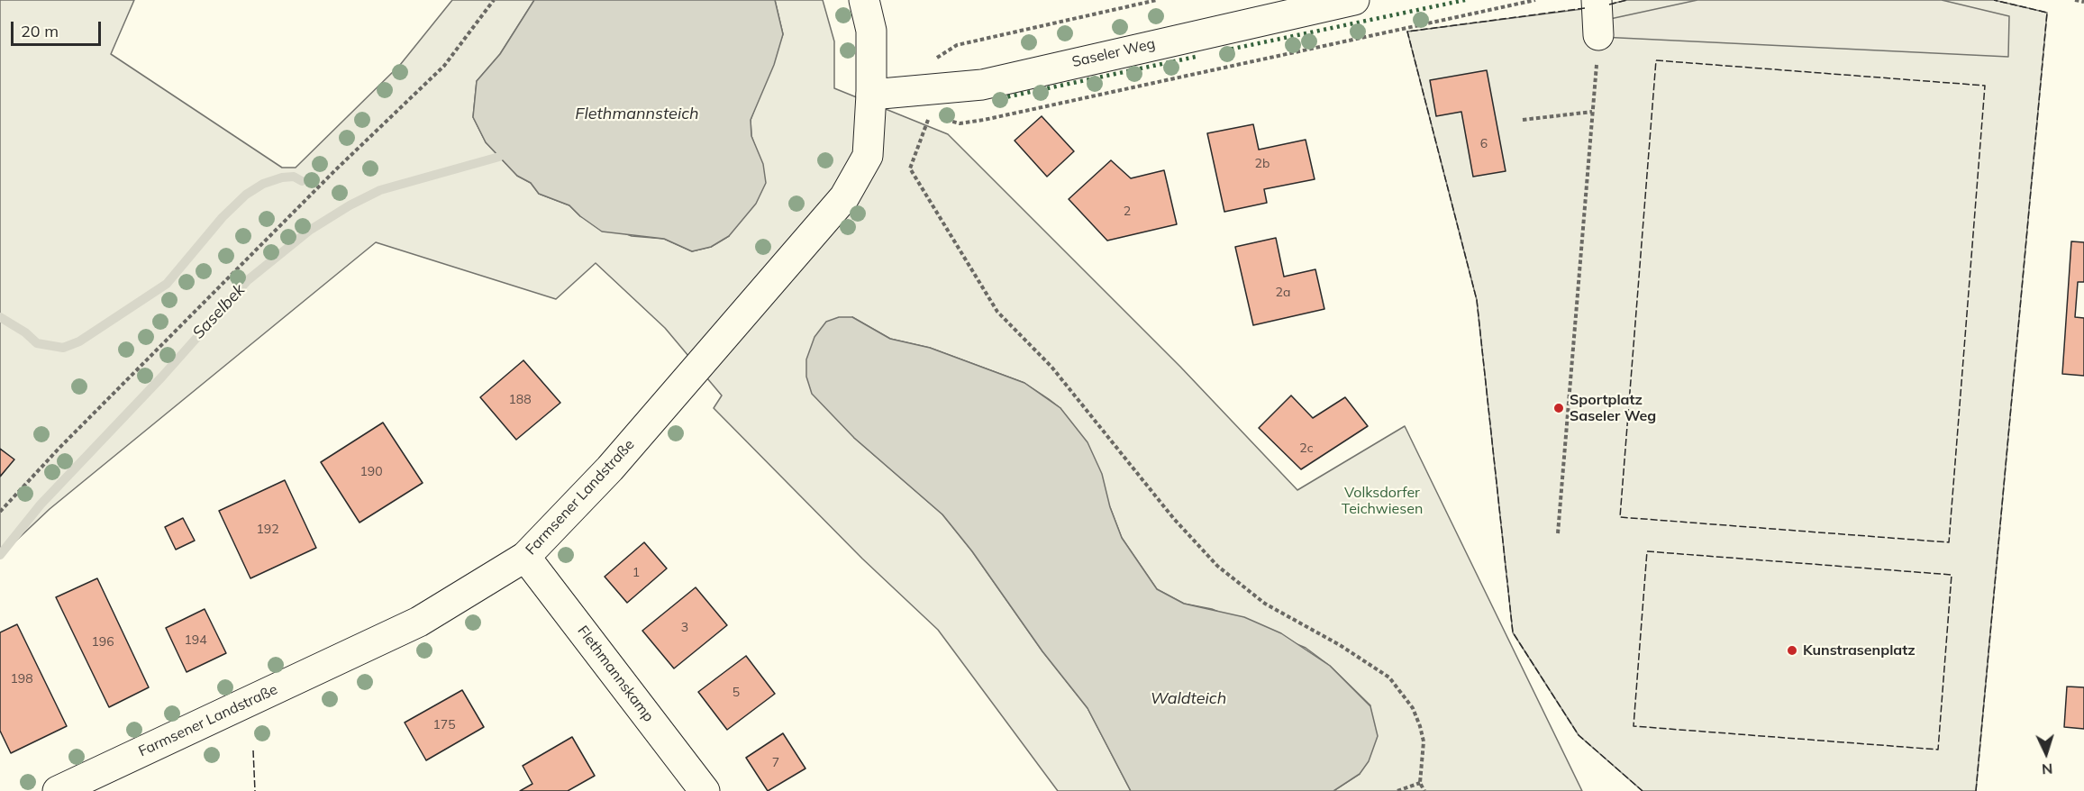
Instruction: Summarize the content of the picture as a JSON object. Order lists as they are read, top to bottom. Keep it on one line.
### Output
{"streets":{"main road":["Saseler Weg","Farmsener Landstraße","Flethmannskamp"]},"crossings":[["Saseler Weg","Farmsener Landstraße"],["Farmsener Landstraße","Flethmannskamp"]],"water":["Flethmannsteich","Saselbek","Waldteich"],"parks":["Volksdorfer Teichwiesen"],"places":["Sportplatz Saseler Weg","Kunstrasenplatz"],"house_numbers":["6","2b","2","2a","188","2c","190","192","1","3","194","196","198","5","175","7"],"scale_bar":"20 m","north":"bottom"}
